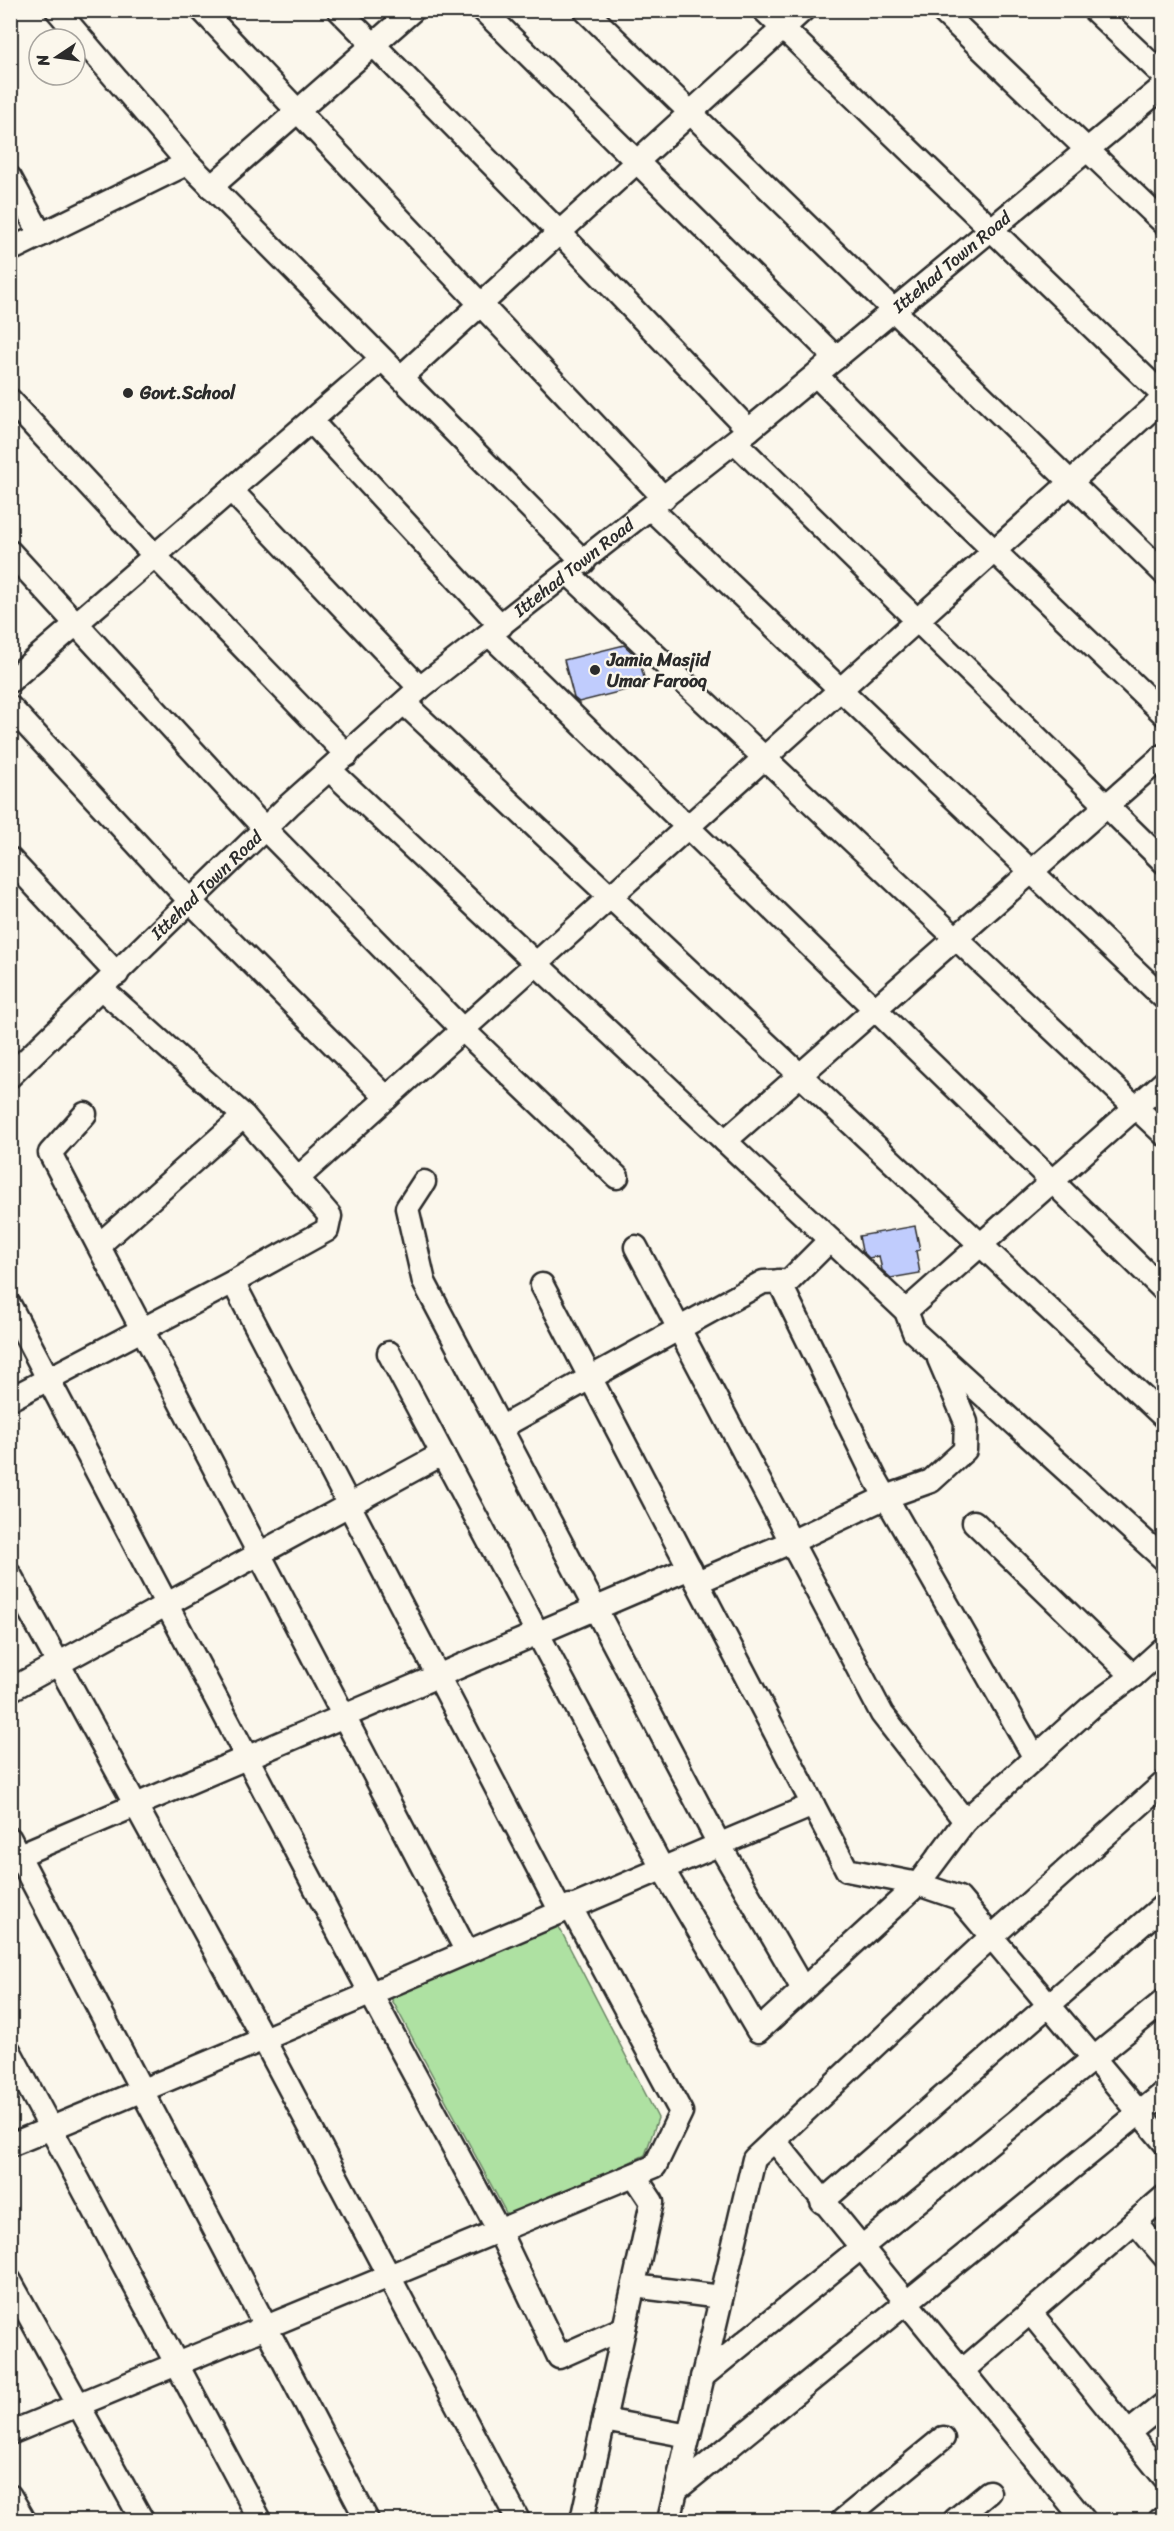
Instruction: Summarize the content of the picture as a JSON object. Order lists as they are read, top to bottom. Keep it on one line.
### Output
{"streets":{"street":["Ittehad Town Road"]},"places":["Govt.School","Jamia Masjid Umar Farooq"],"north":"left"}
